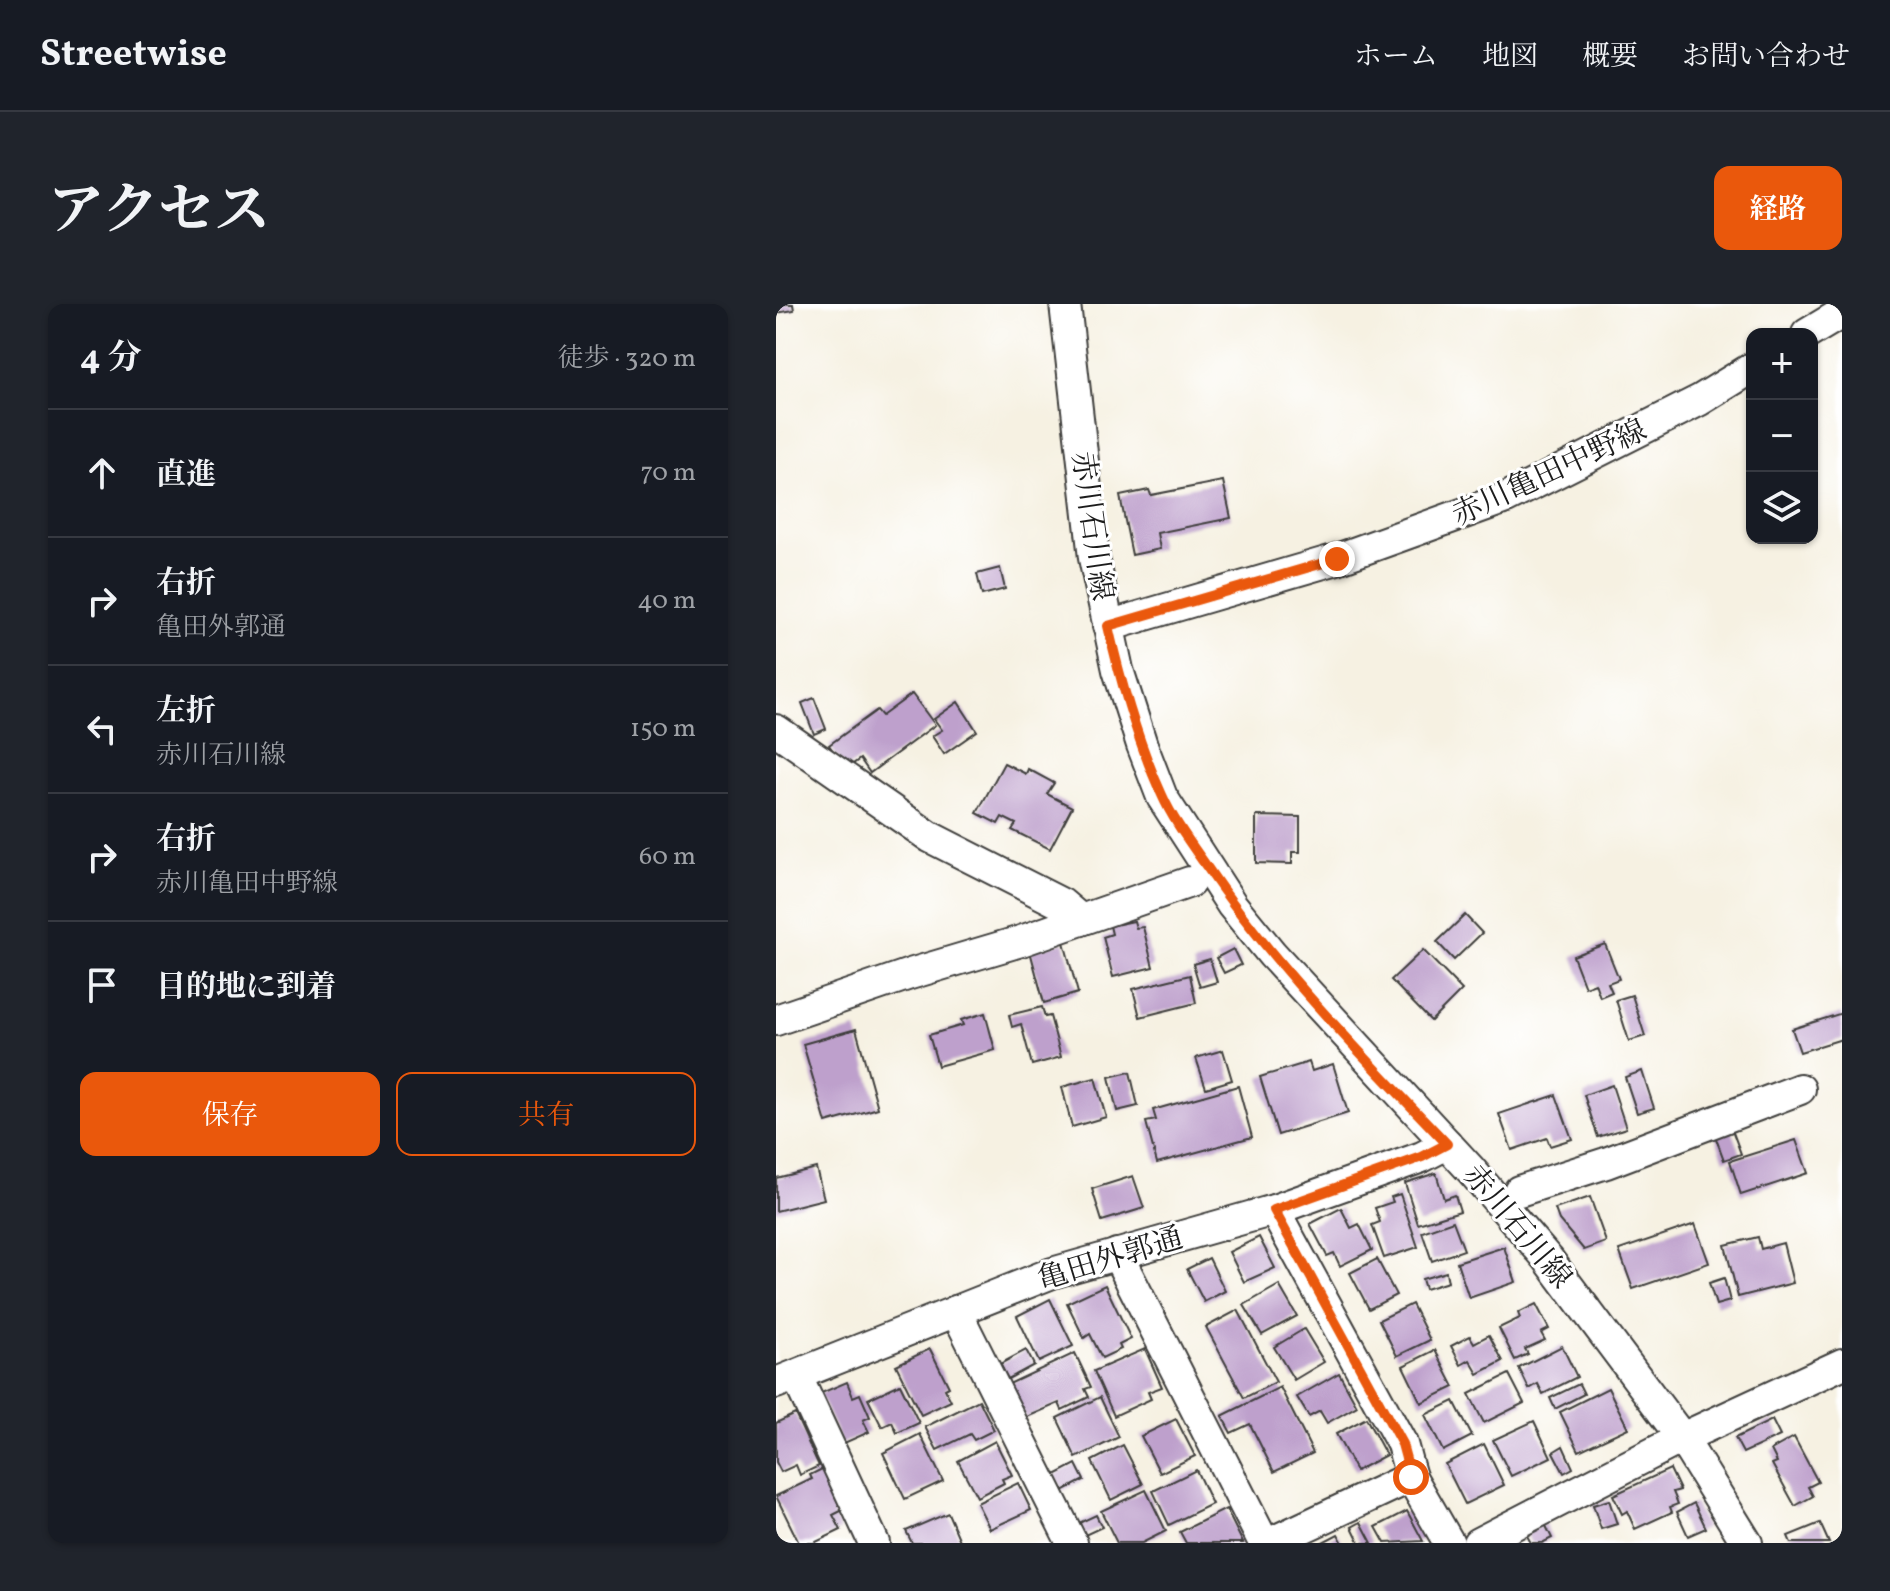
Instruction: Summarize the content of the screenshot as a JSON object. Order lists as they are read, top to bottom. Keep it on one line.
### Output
{"streets":{"street":["赤川亀田中野線","赤川石川線","亀田外郭通"]},"crossings":[["赤川亀田中野線","赤川石川線"],["赤川石川線","亀田外郭通"]],"page":{"header":"Streetwise","nav":["ホーム","地図","概要","お問い合わせ"],"title":"アクセス","buttons":["経路",["保存","共有"]],"heading":["4 分","徒歩 · 320 m"],"map_buttons":["+","−"],"list":[["直進","70 m"],["右折","亀田外郭通","40 m"],["左折","赤川石川線","150 m"],["右折","赤川亀田中野線","60 m"],"目的地に到着"]}}
